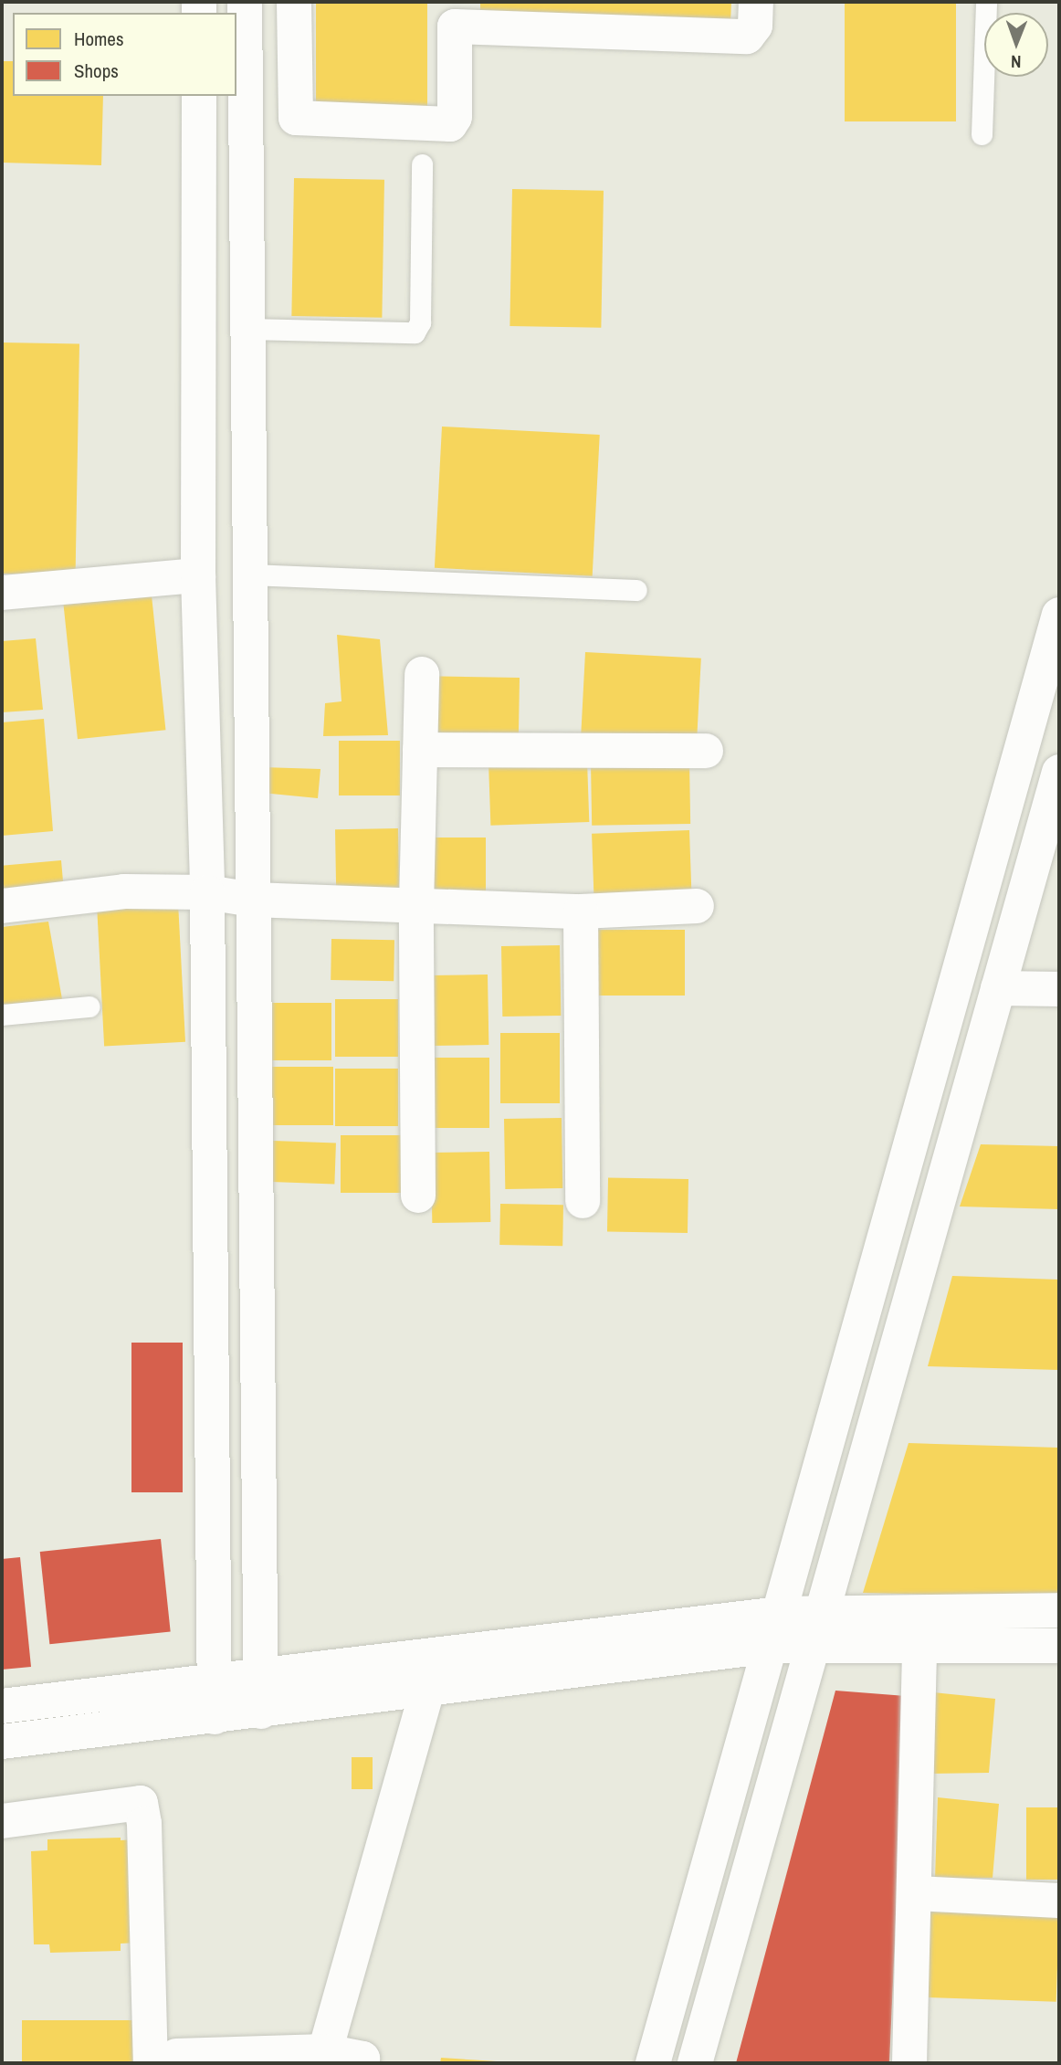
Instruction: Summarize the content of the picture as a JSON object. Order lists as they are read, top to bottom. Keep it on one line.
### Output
{"legend":["Homes","Shops"],"north":"bottom"}
